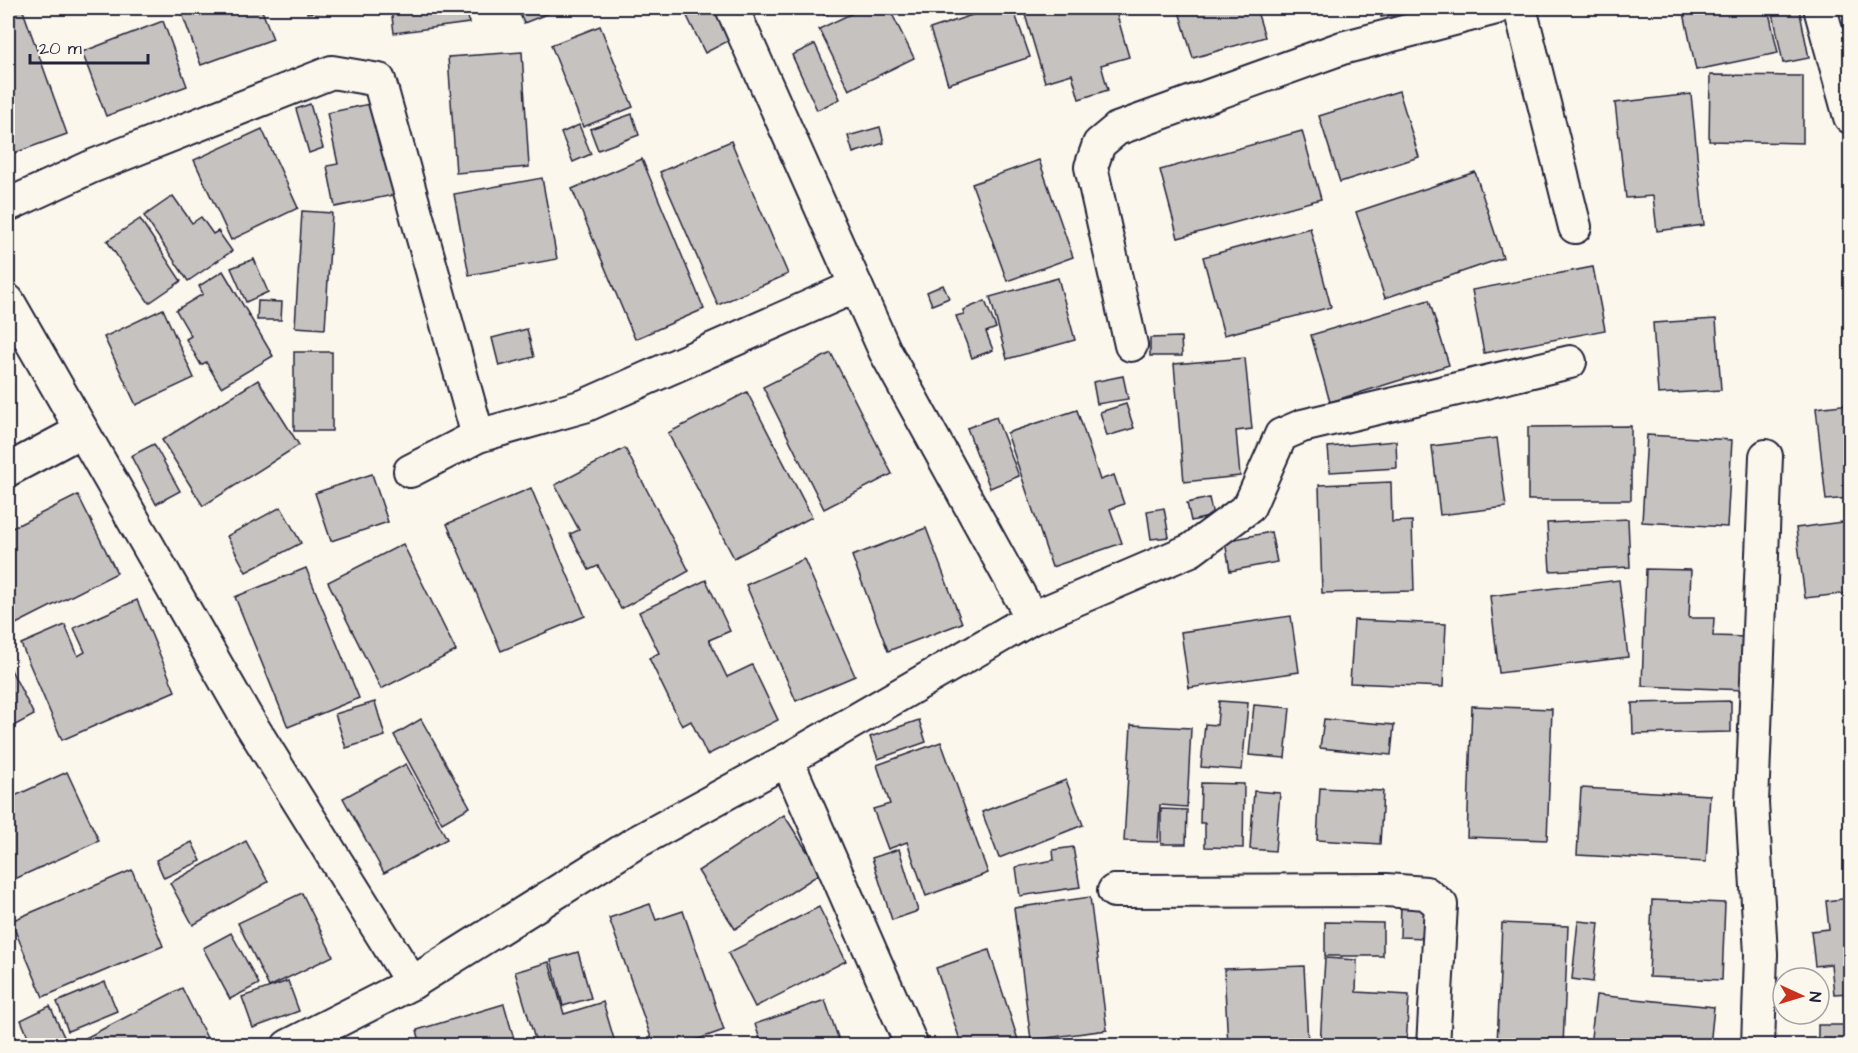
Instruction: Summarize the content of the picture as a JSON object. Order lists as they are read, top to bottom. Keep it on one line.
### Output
{"scale_bar":"20 m","north":"right"}
